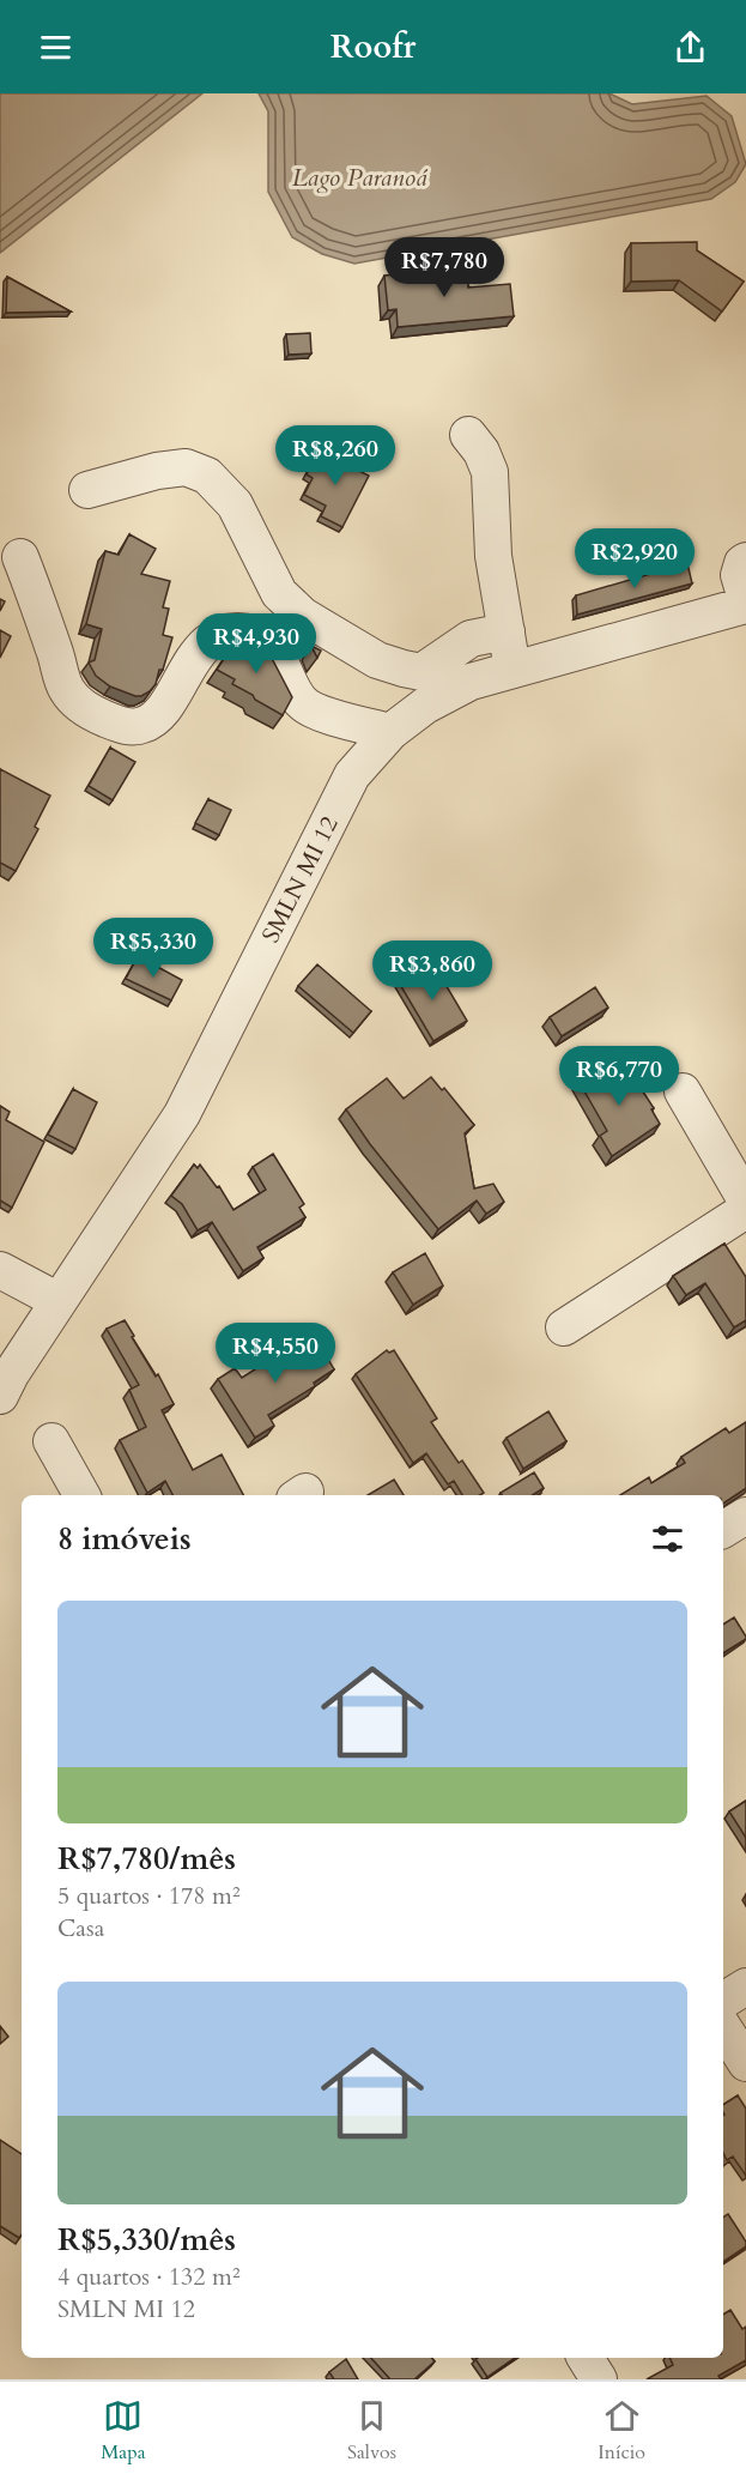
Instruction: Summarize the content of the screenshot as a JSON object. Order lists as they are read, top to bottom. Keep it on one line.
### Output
{"streets":{"street":["SMLN MI 12"]},"water":["Lago Paranoá"],"page":{"header":"Roofr","price":["R$7,780","R$8,260","R$2,920","R$4,930","R$5,330","R$3,860","R$6,770","R$4,550"],"heading":"8 imóveis","list":[{"name":"R$7,780/mês","note":"5 quartos · 178 m² · Casa"},{"name":"R$5,330/mês","note":"4 quartos · 132 m² · SMLN MI 12"}],"tabs":["Mapa","Salvos","Início"]}}
